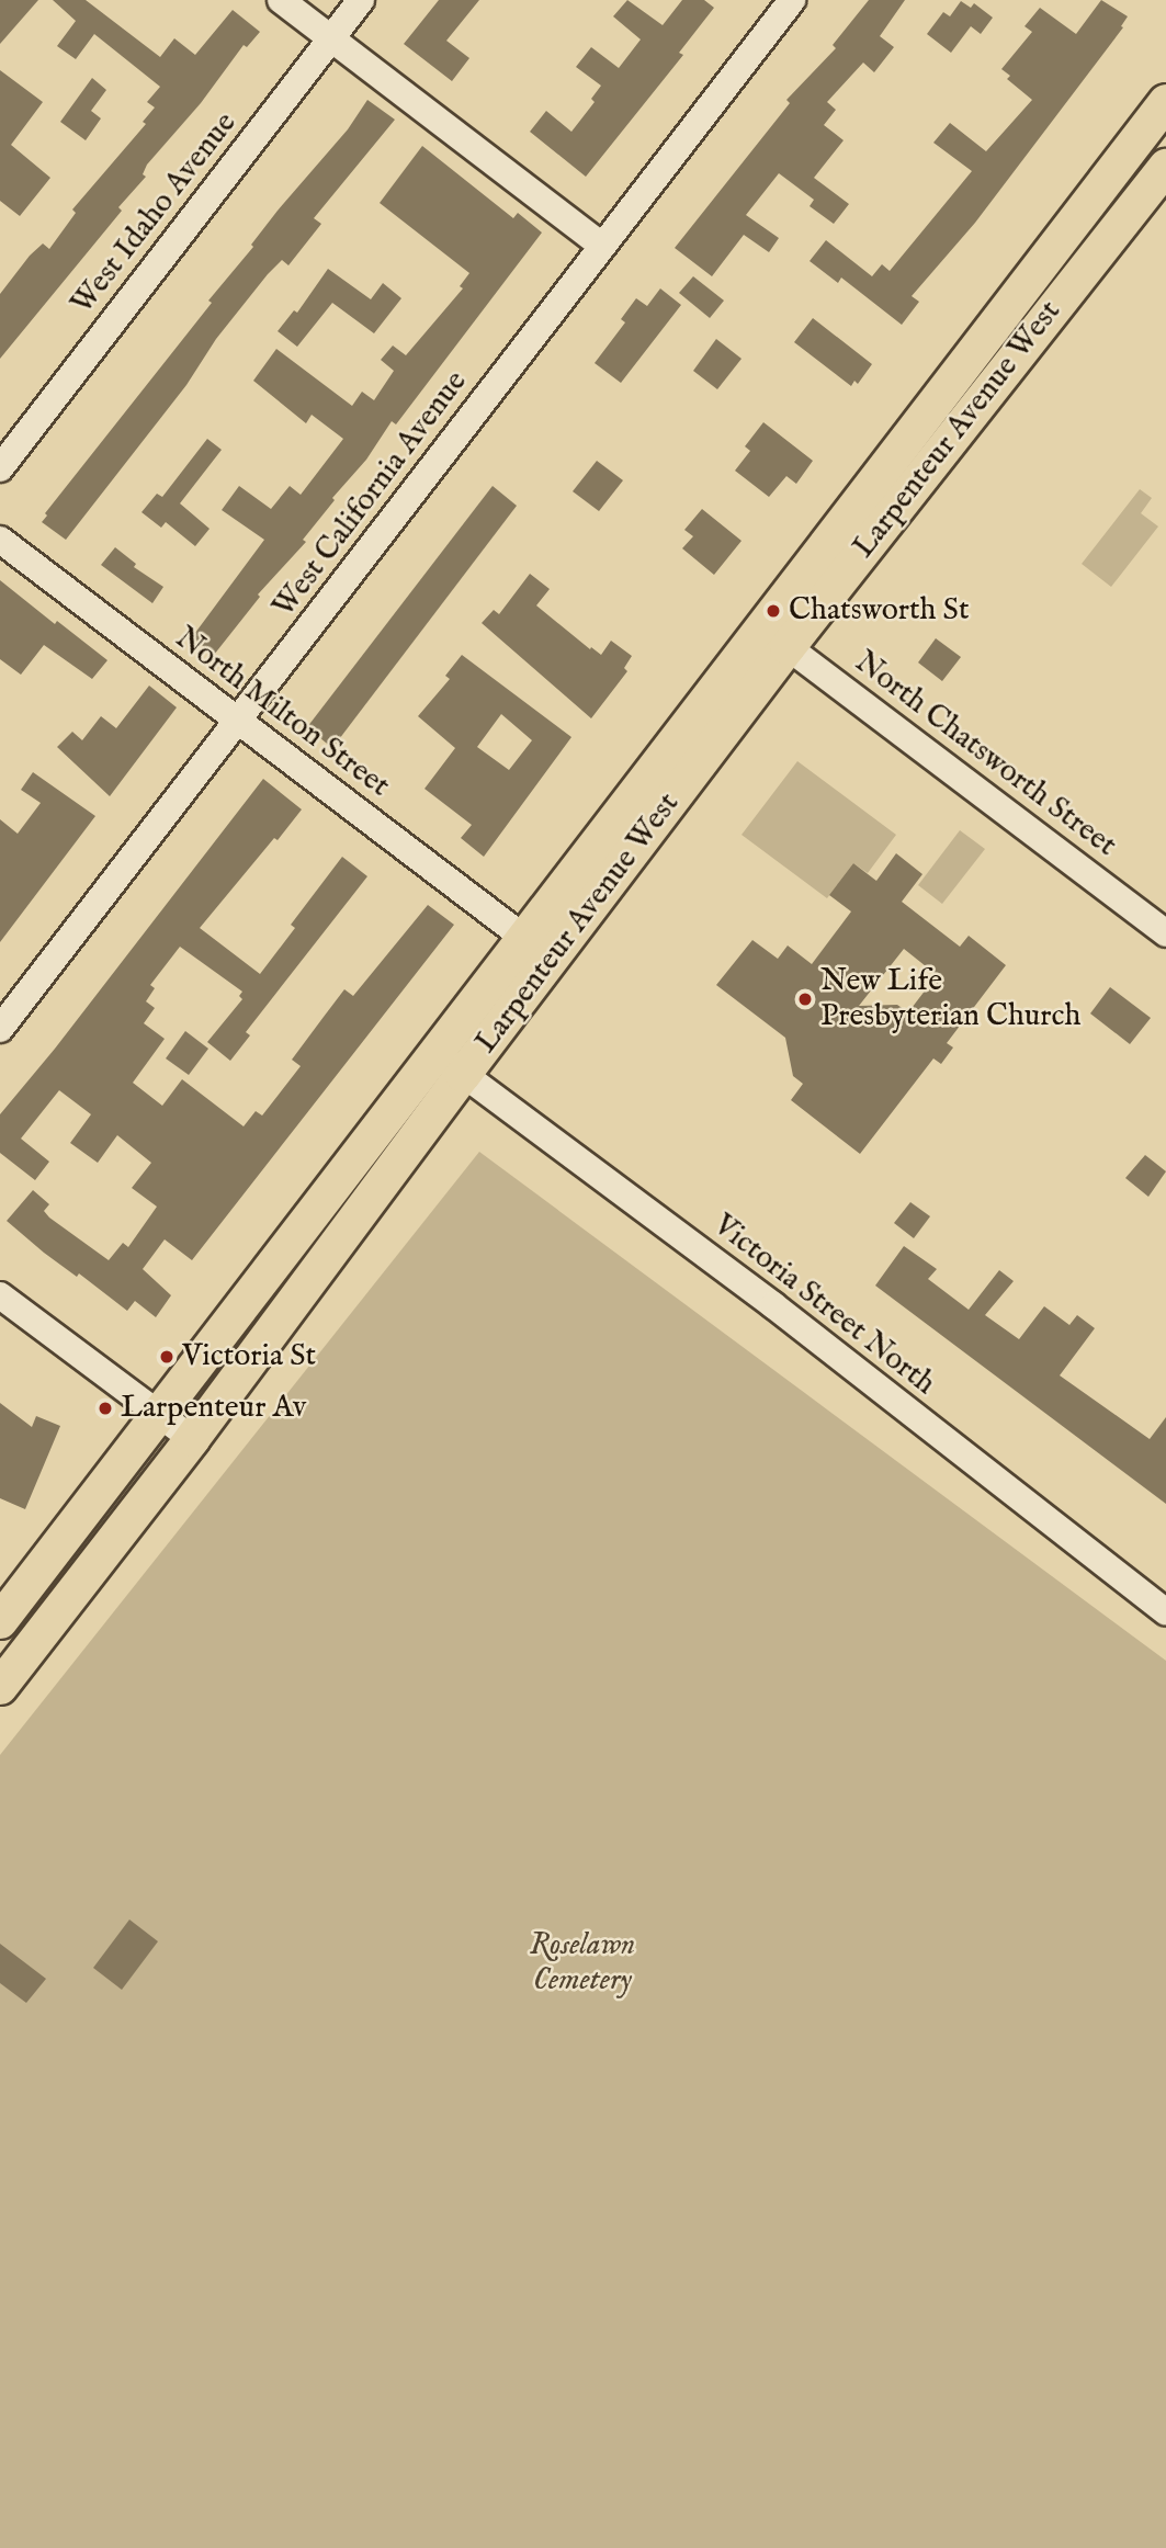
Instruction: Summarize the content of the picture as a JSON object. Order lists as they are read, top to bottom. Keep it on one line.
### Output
{"streets":{"main road":["Larpenteur Avenue West"],"street":["West Idaho Avenue","West California Avenue","North Milton Street","North Chatsworth Street","Victoria Street North"]},"crossings":[["Larpenteur Avenue West","North Milton Street"],["Larpenteur Avenue West","North Chatsworth Street"],["Larpenteur Avenue West","Victoria Street North"],["West California Avenue","North Milton Street"]],"parks":["Roselawn Cemetery"],"places":["Chatsworth St","New Life Presbyterian Church","Victoria St","Larpenteur Av"]}
